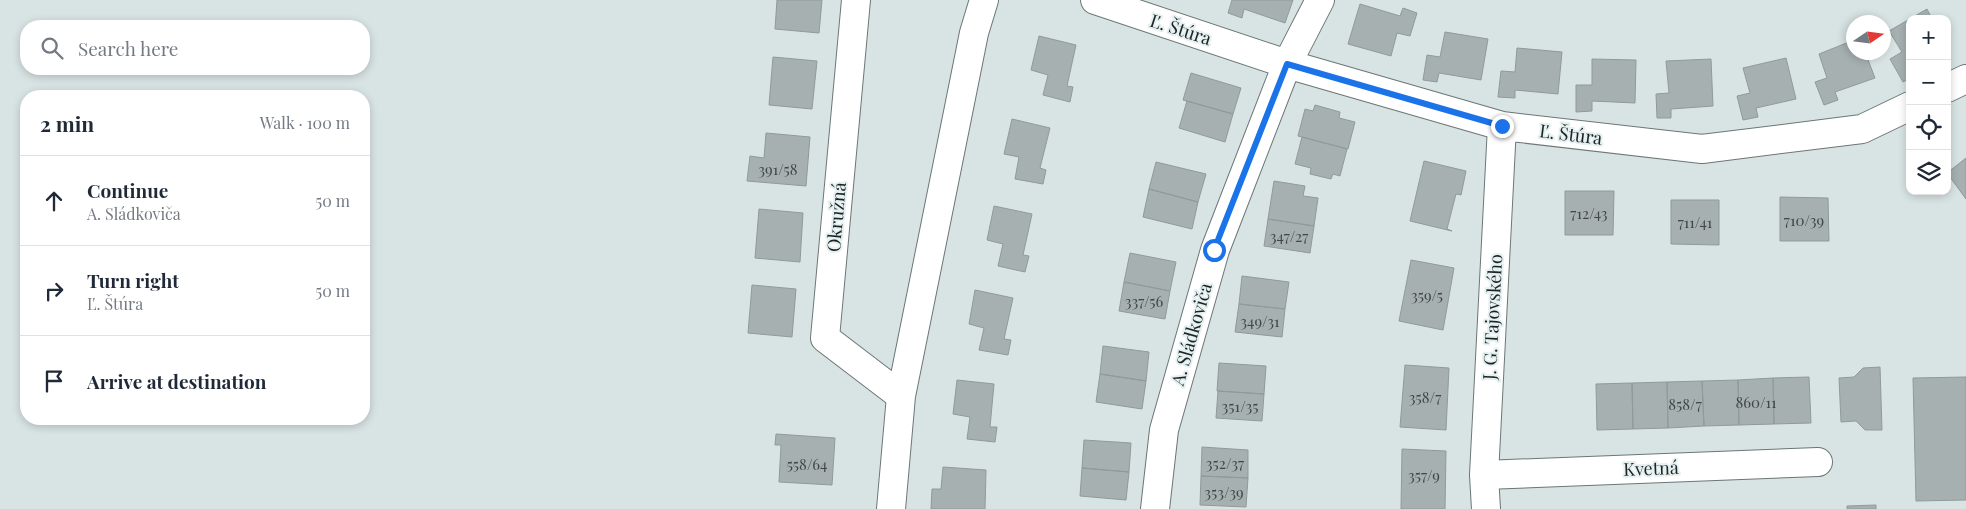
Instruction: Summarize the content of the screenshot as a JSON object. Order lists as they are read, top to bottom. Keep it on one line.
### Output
{"streets":{"street":["Ľ. Štúra","Okružná","J. G. Tajovského","A. Sládkoviča","Kvetná"]},"crossings":[["Ľ. Štúra","J. G. Tajovského"],["Ľ. Štúra","A. Sládkoviča"],["J. G. Tajovského","Kvetná"]],"house_numbers":["391/58","712/43","710/39","711/41","347/27","359/5","337/56","349/31","358/7","860/11","858/7","351/35","352/37","558/64","357/9","353/39"],"north":"right","page":{"map_buttons":["+","−"],"search":"Search here","heading":["2 min","Walk · 100 m"],"list":[["Continue","A. Sládkoviča","50 m"],["Turn right","Ľ. Štúra","50 m"],"Arrive at destination"]}}
